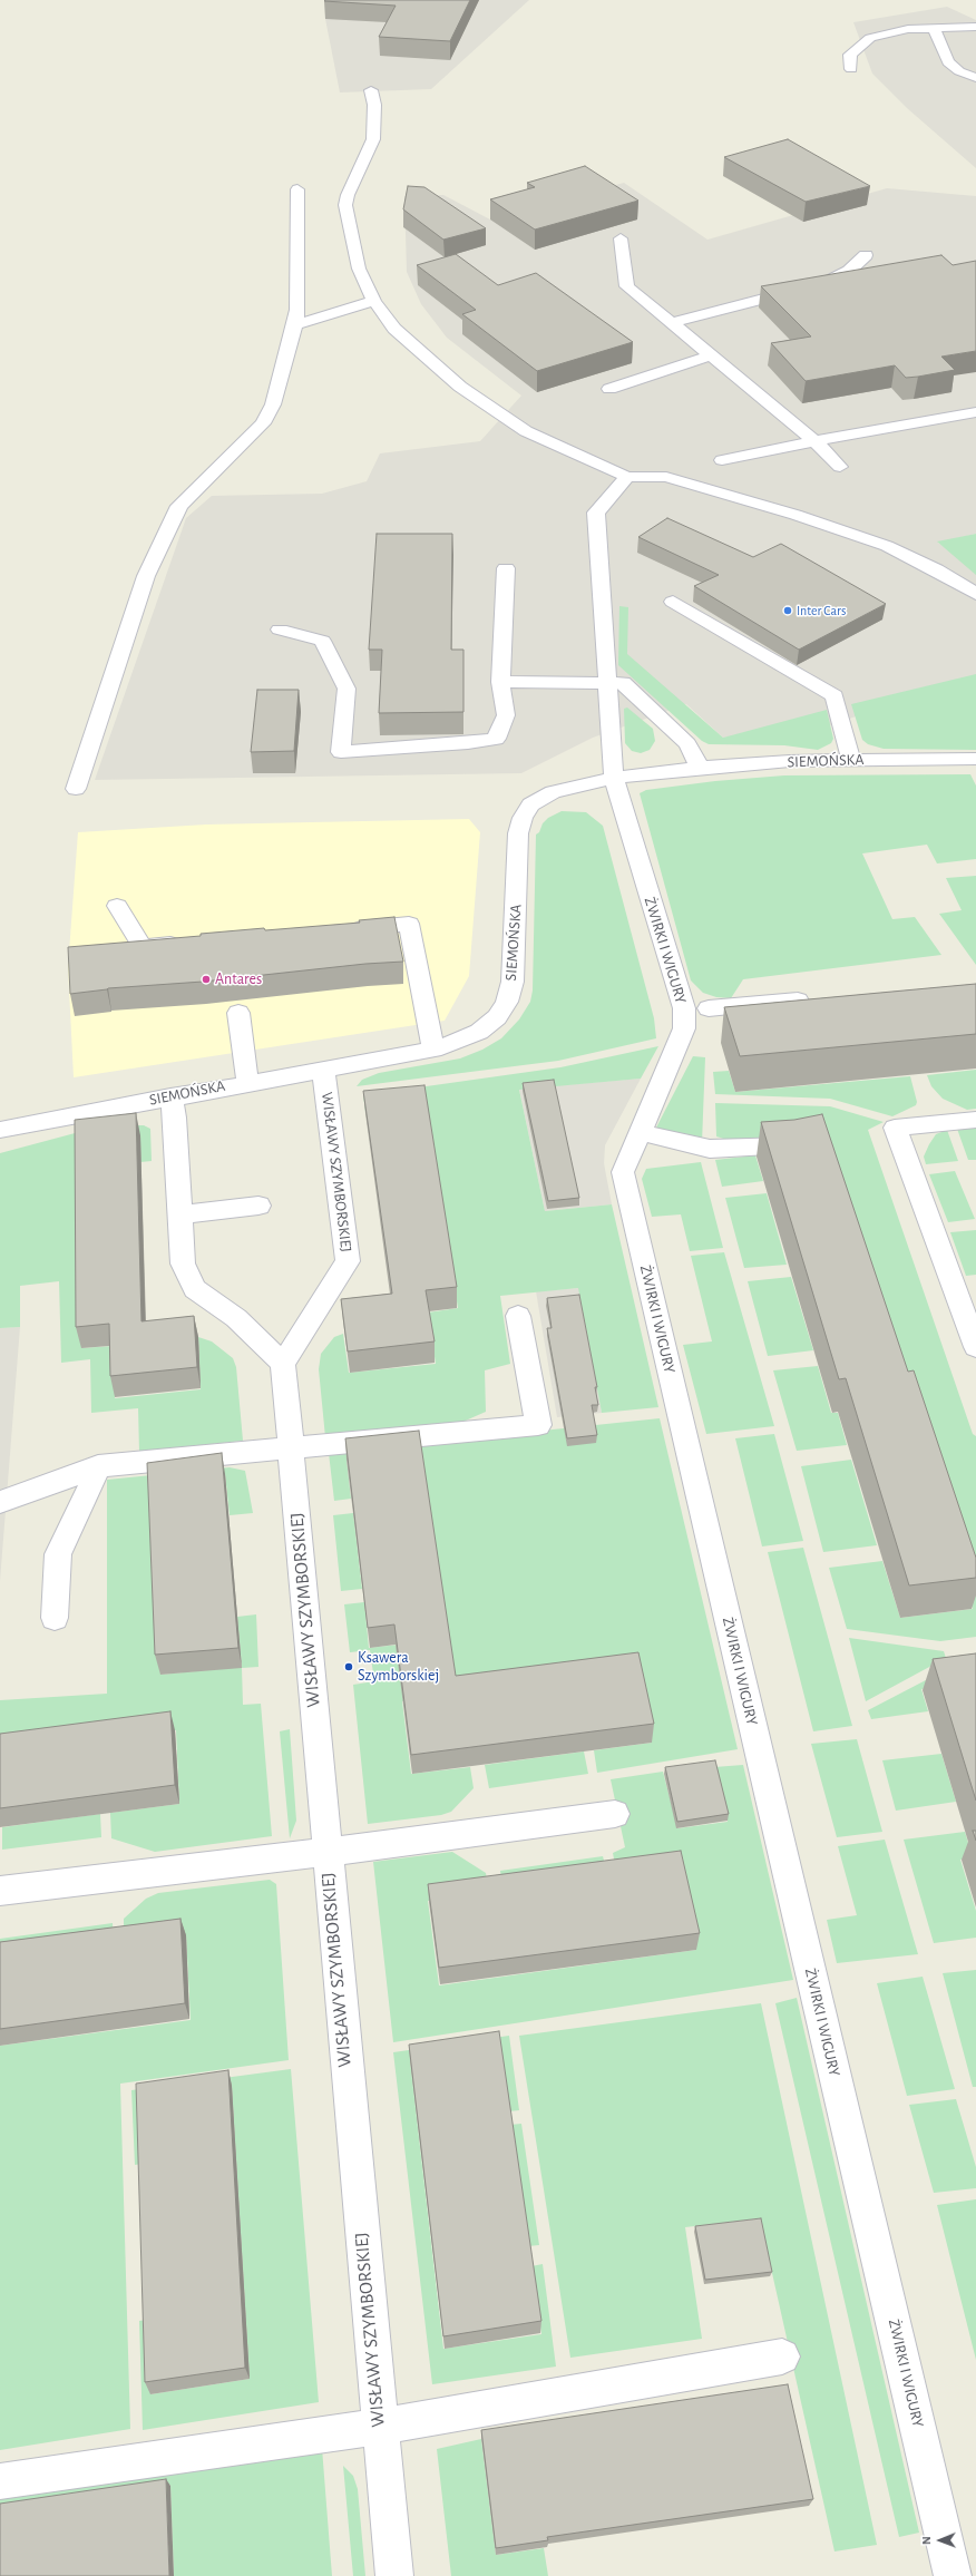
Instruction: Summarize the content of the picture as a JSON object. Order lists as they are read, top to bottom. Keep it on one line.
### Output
{"streets":{"street":["SIEMOŃSKA","ŻWIRKI I WIGURY","WISŁAWY SZYMBORSKIEJ"]},"crossings":[["SIEMOŃSKA","ŻWIRKI I WIGURY"],["SIEMOŃSKA","WISŁAWY SZYMBORSKIEJ"]],"places":["Inter Cars","Antares","Ksawera Szymborskiej"],"north":"left"}
